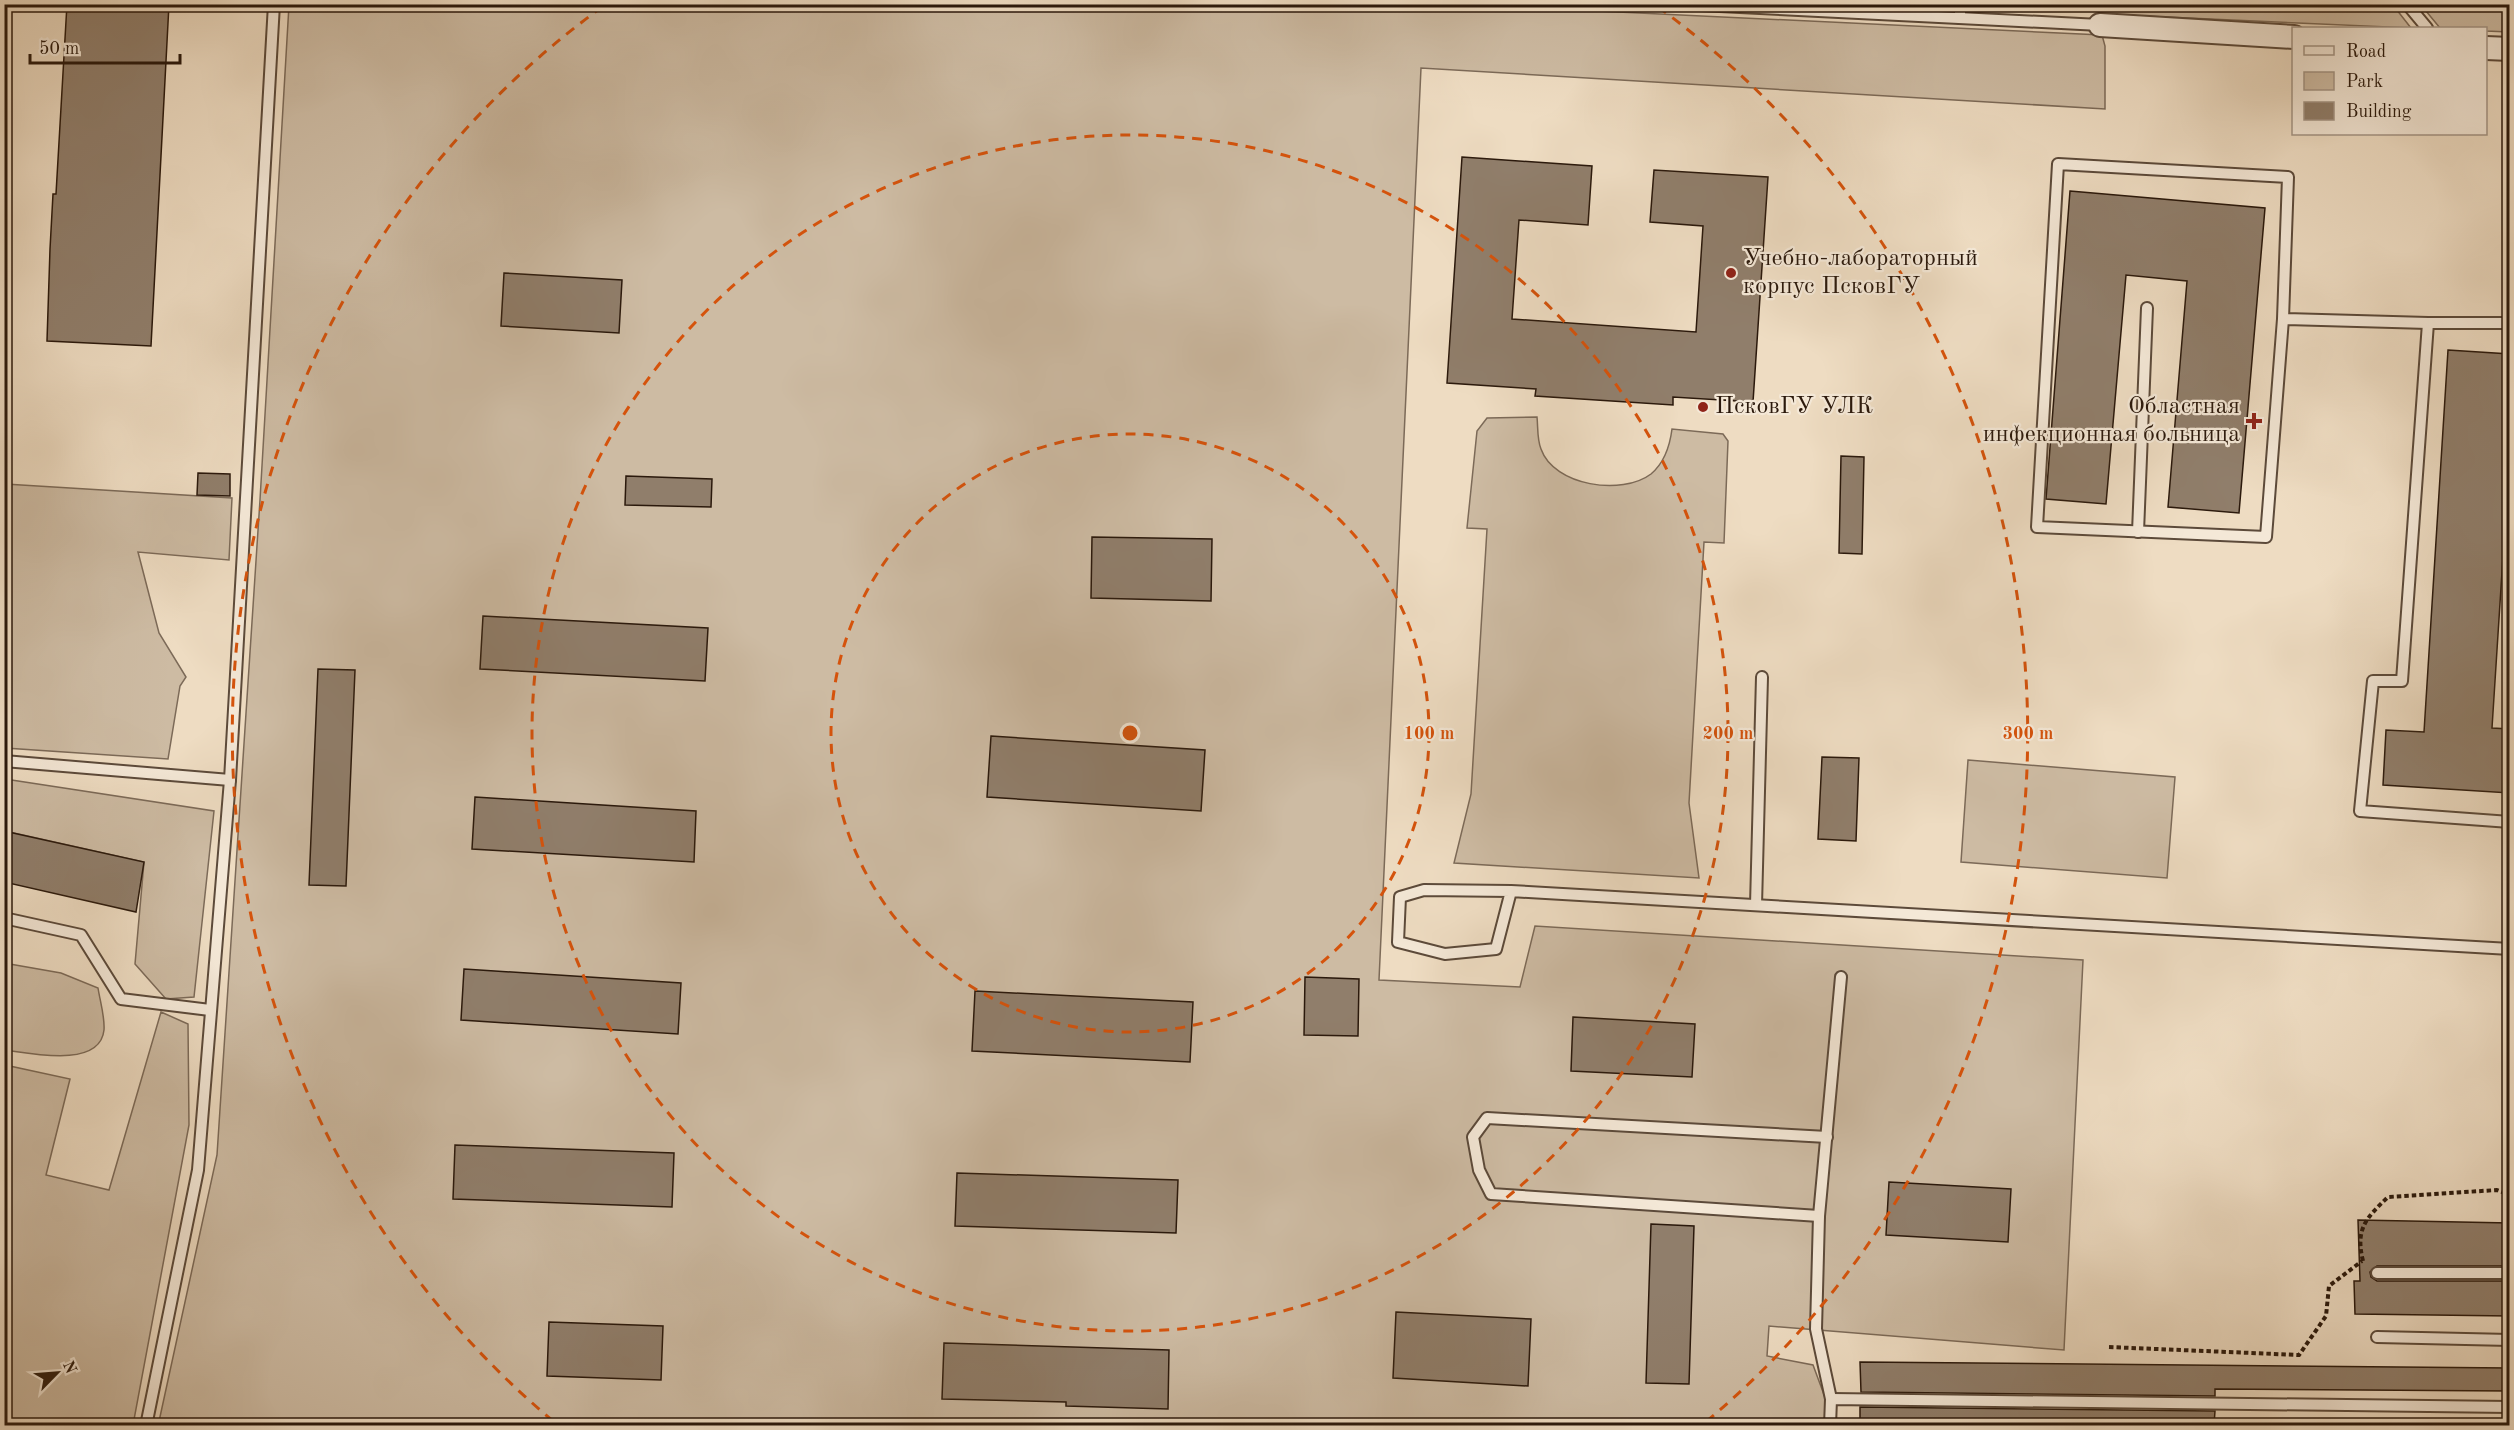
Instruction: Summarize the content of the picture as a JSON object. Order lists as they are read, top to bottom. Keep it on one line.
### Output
{"places":{"other":["Учебно-лабораторный корпус ПсковГУ","ПсковГУ УЛК"],"health":["Областная инфекционная больница"]},"legend":["Road","Park","Building"],"scale_bar":"50 m","north":"top right","rings":["100 m","200 m","300 m"]}
